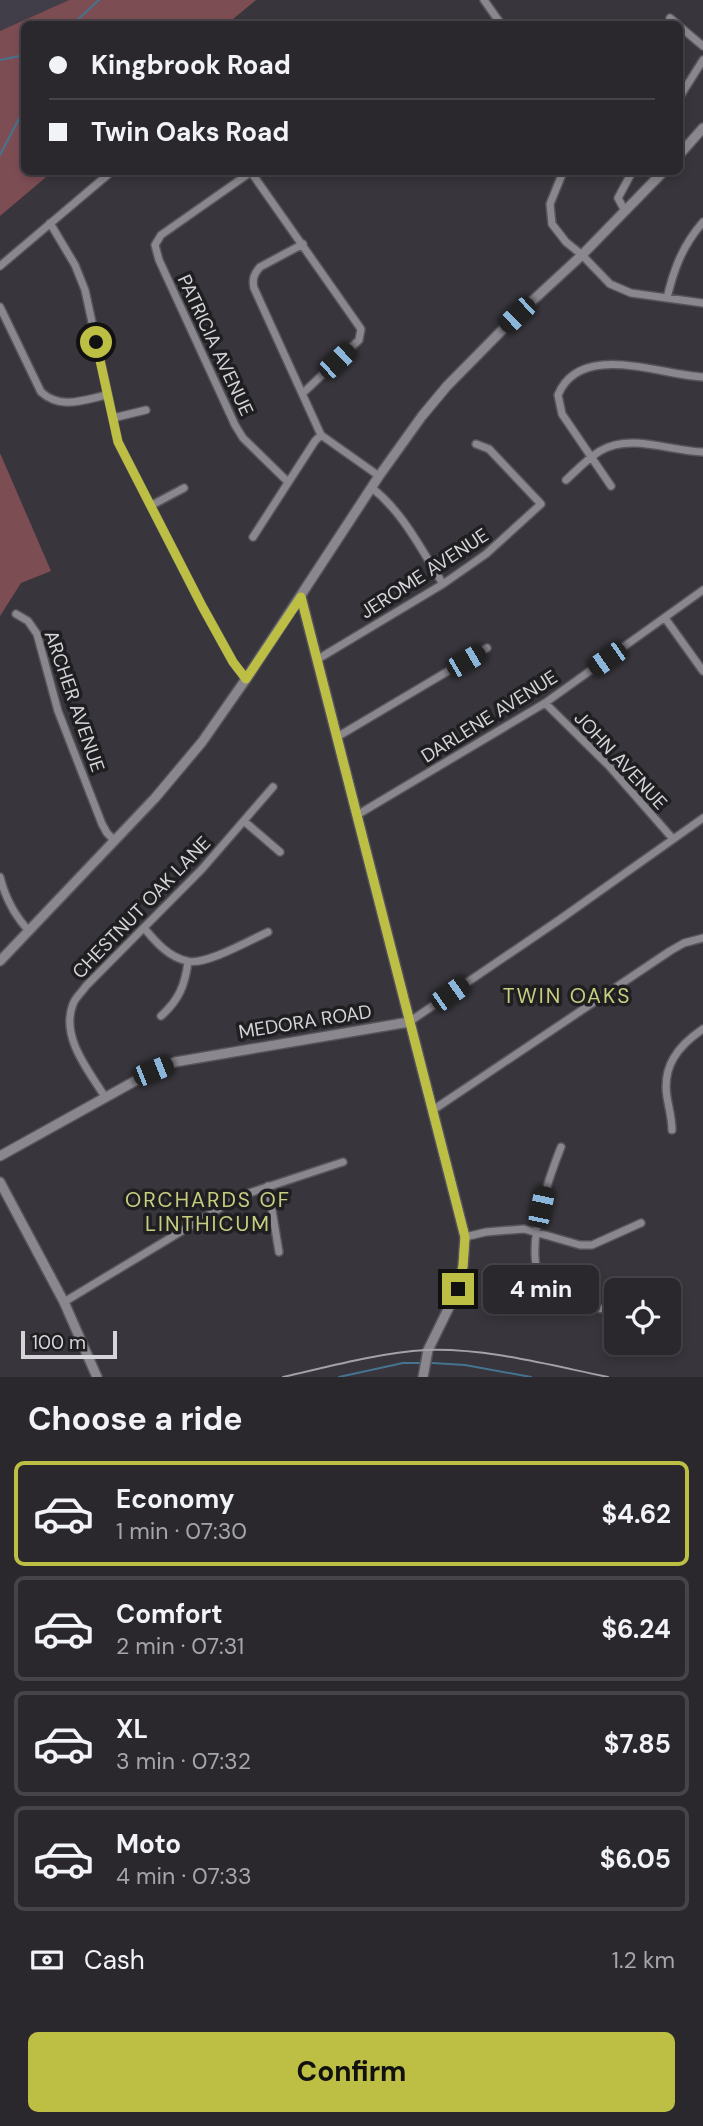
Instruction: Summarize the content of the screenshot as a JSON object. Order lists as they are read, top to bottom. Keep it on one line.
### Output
{"streets":{"street":["PATRICIA AVENUE","JEROME AVENUE","ARCHER AVENUE","DARLENE AVENUE","JOHN AVENUE","CHESTNUT OAK LANE","MEDORA ROAD"]},"crossings":[["DARLENE AVENUE","JOHN AVENUE"],["JOHN AVENUE","MEDORA ROAD"],["CHESTNUT OAK LANE","MEDORA ROAD"]],"districts":["TWIN OAKS","ORCHARDS OF LINTHICUM"],"scale_bar":"100 m","page":{"banner":["Kingbrook Road","Twin Oaks Road"],"bubble":"4 min","scale":"100 m","heading":"Choose a ride","list":[{"name":"Economy","note":"1 min · 07:30","value":"$4.62"},{"name":"Comfort","note":"2 min · 07:31","value":"$6.24"},{"name":"XL","note":"3 min · 07:32","value":"$7.85"},{"name":"Moto","note":"4 min · 07:33","value":"$6.05"}],"pay":["Cash","1.2 km"],"buttons":"Confirm"}}
